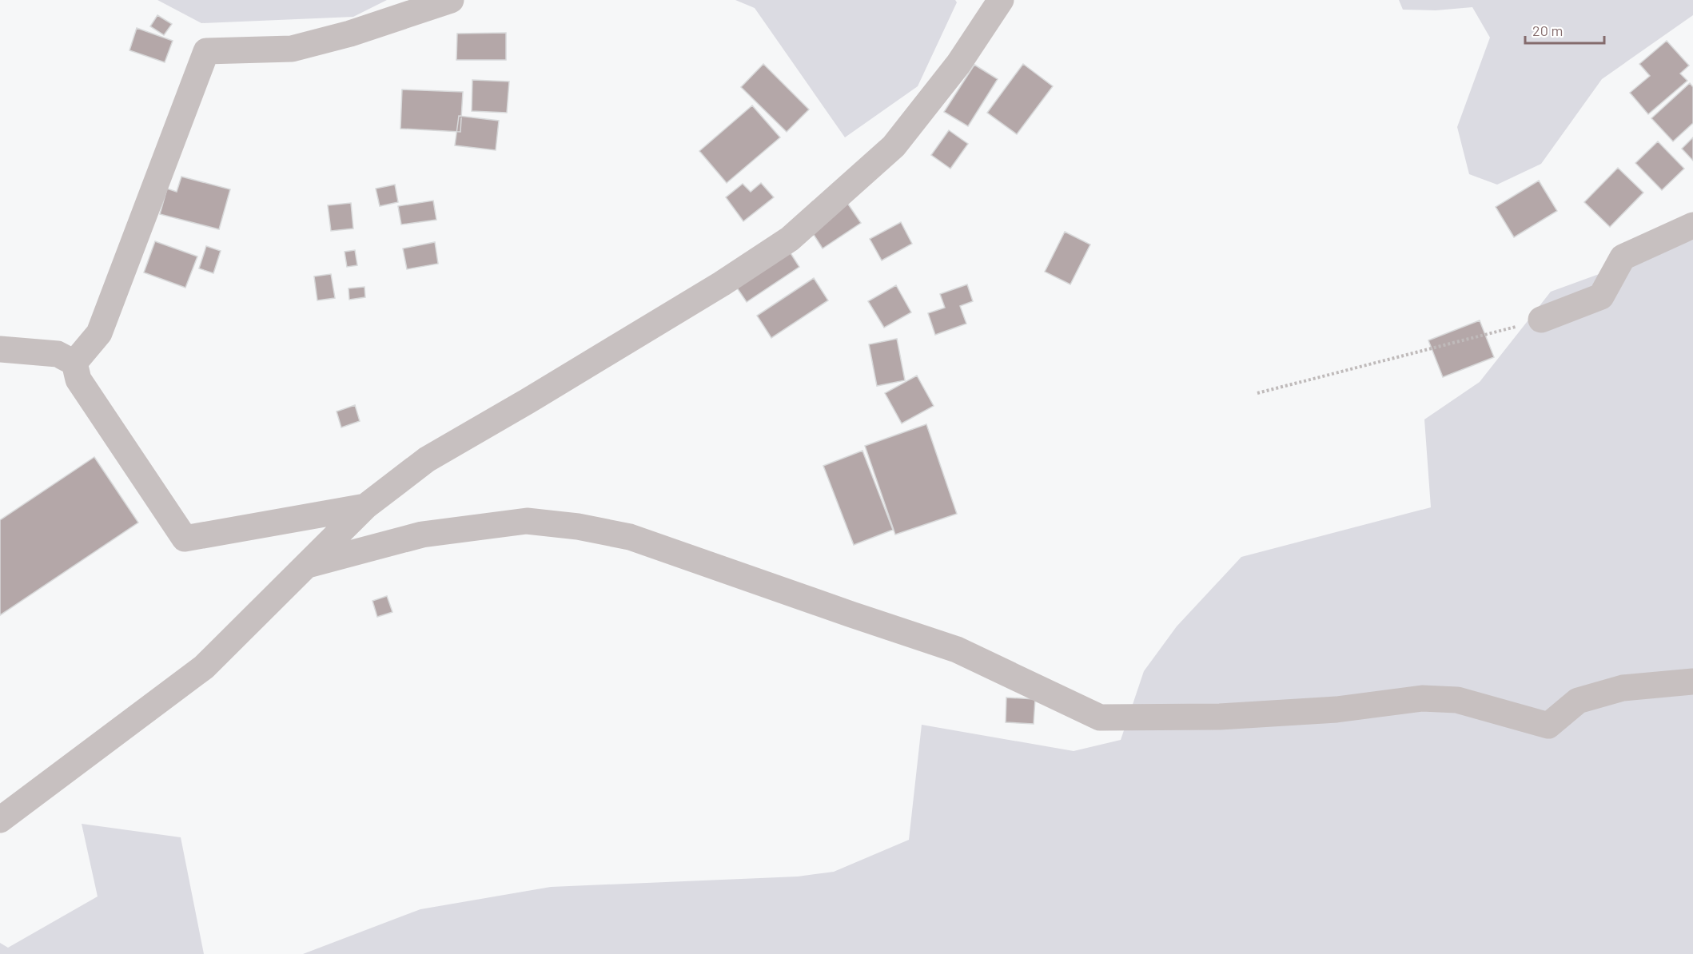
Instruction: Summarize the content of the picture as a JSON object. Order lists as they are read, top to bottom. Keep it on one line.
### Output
{"scale_bar":"20 m"}
